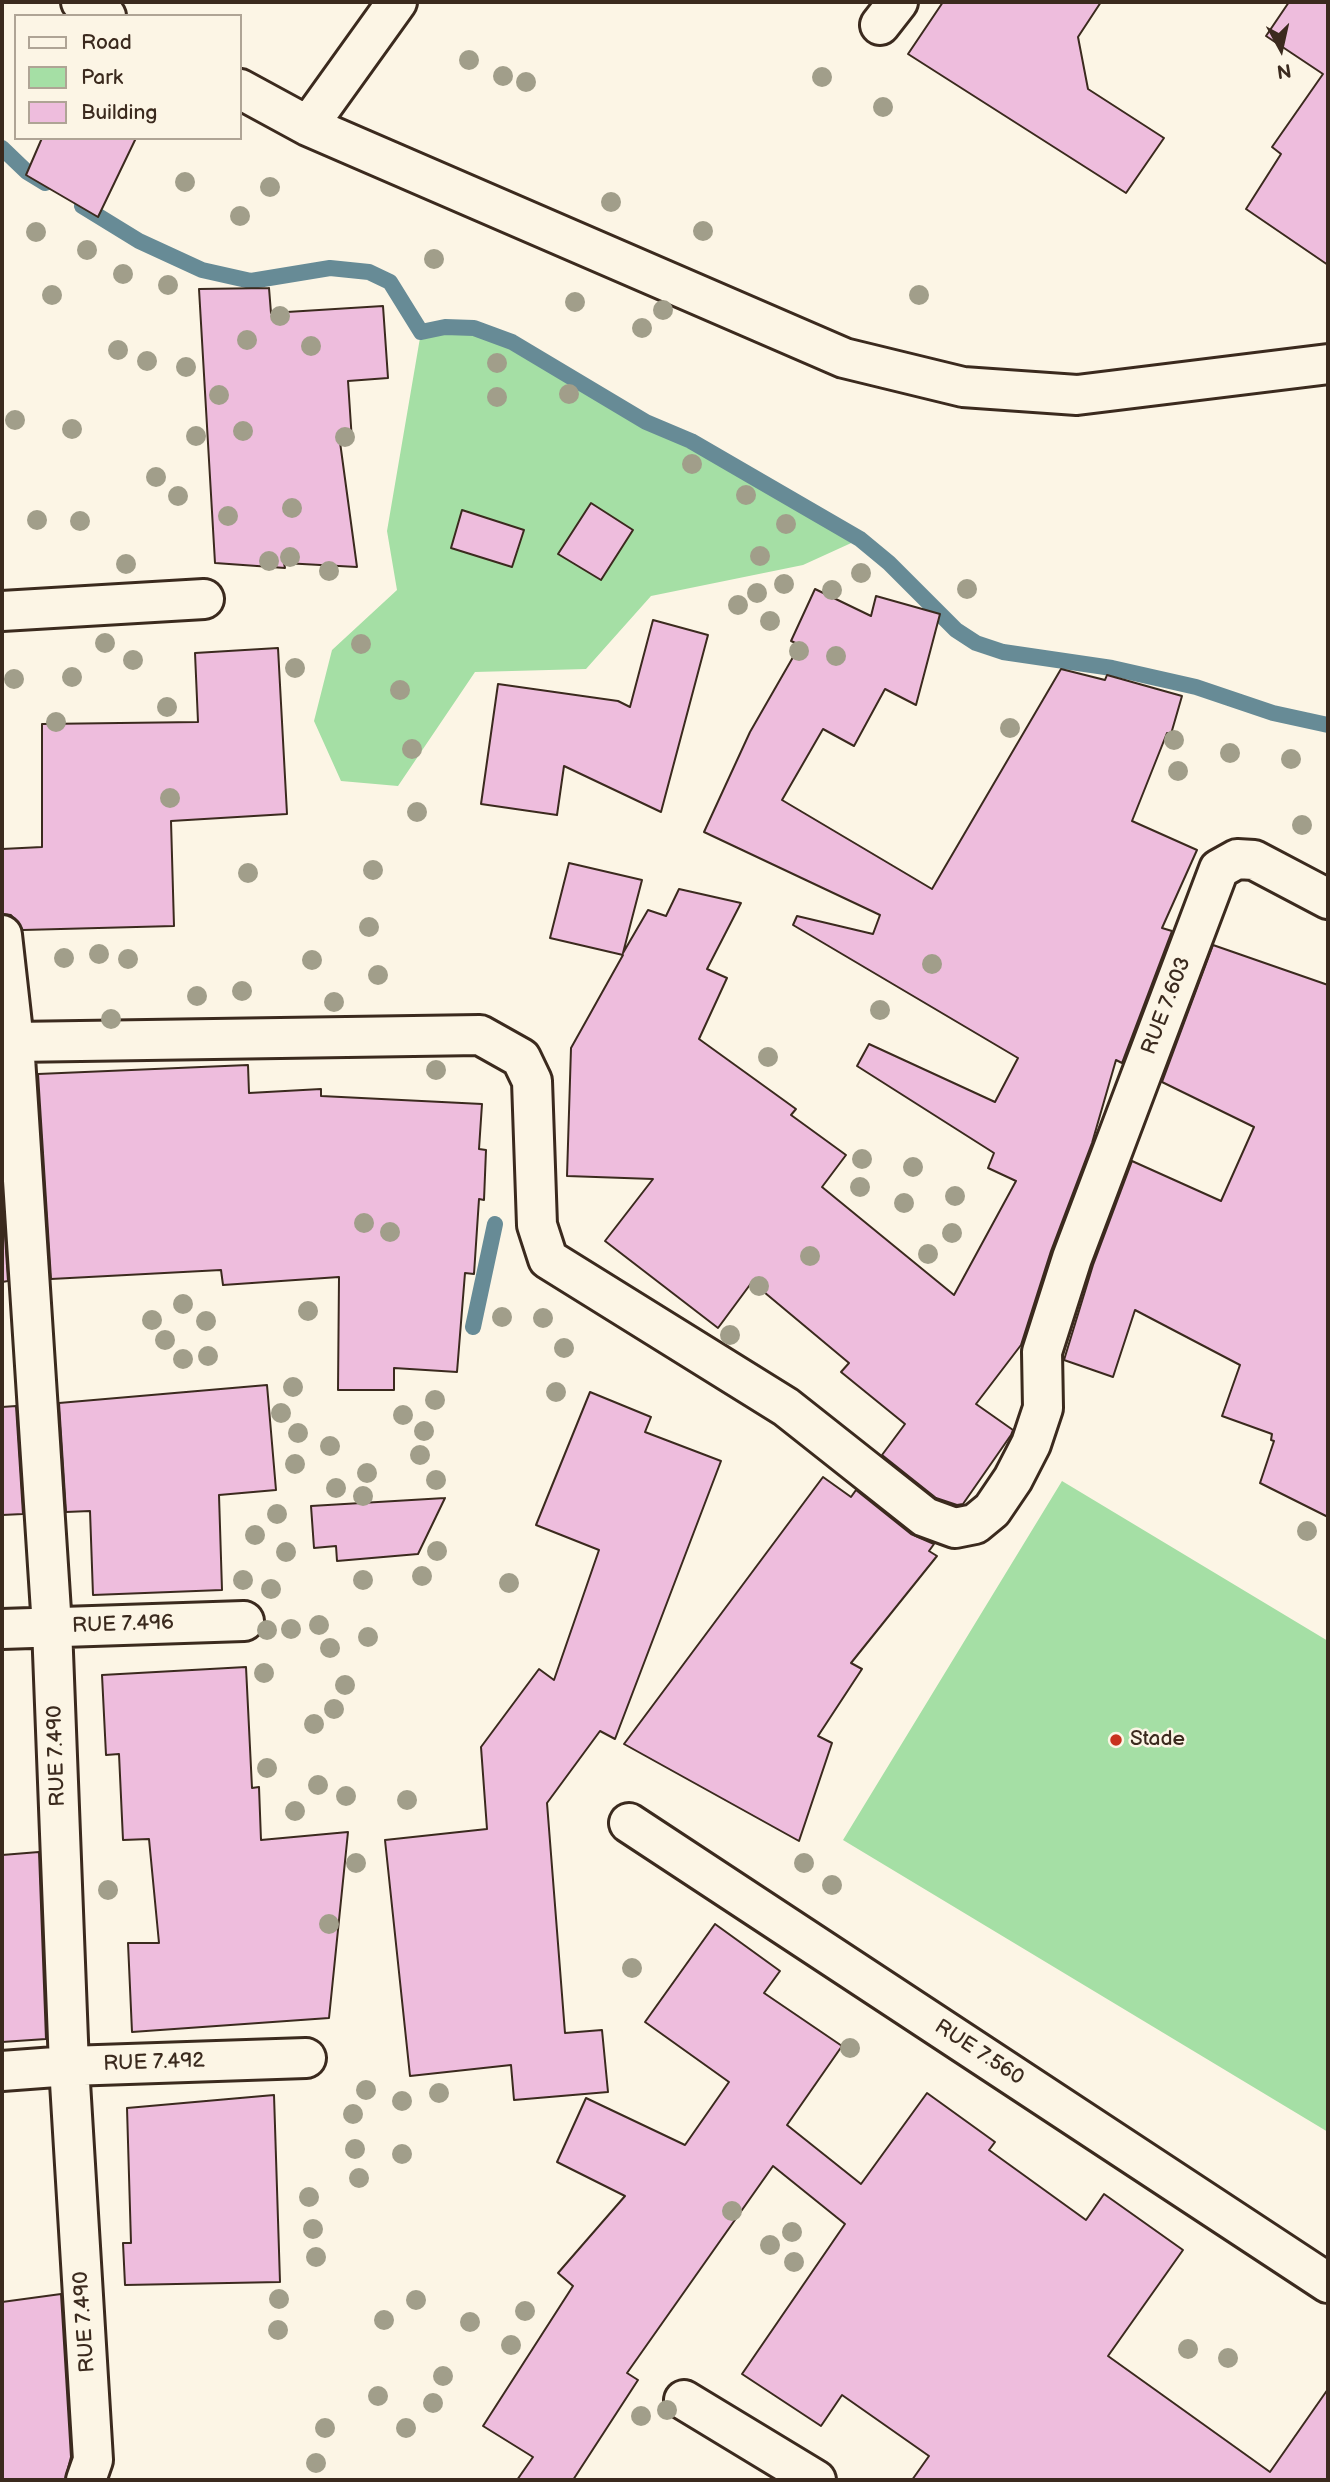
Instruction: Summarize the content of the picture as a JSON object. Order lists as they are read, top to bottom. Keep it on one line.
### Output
{"streets":{"street":["RUE 7.603","RUE 7.496","RUE 7.490","RUE 7.560","RUE 7.492"]},"crossings":[["RUE 7.603","RUE 7.490"],["RUE 7.496","RUE 7.490"],["RUE 7.490","RUE 7.492"]],"places":["Stade"],"legend":["Road","Park","Building"],"north":"bottom"}
